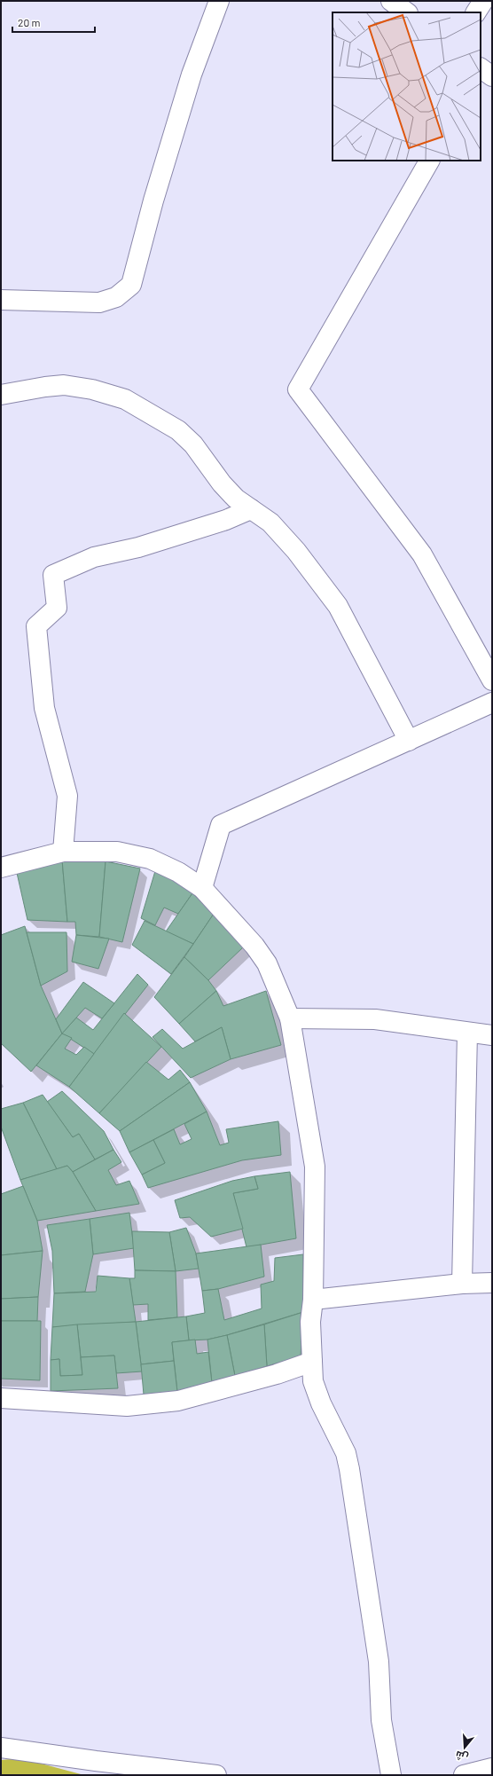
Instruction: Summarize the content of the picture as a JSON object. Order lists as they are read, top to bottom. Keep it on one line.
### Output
{"scale_bar":"20 m","north":"bottom"}
